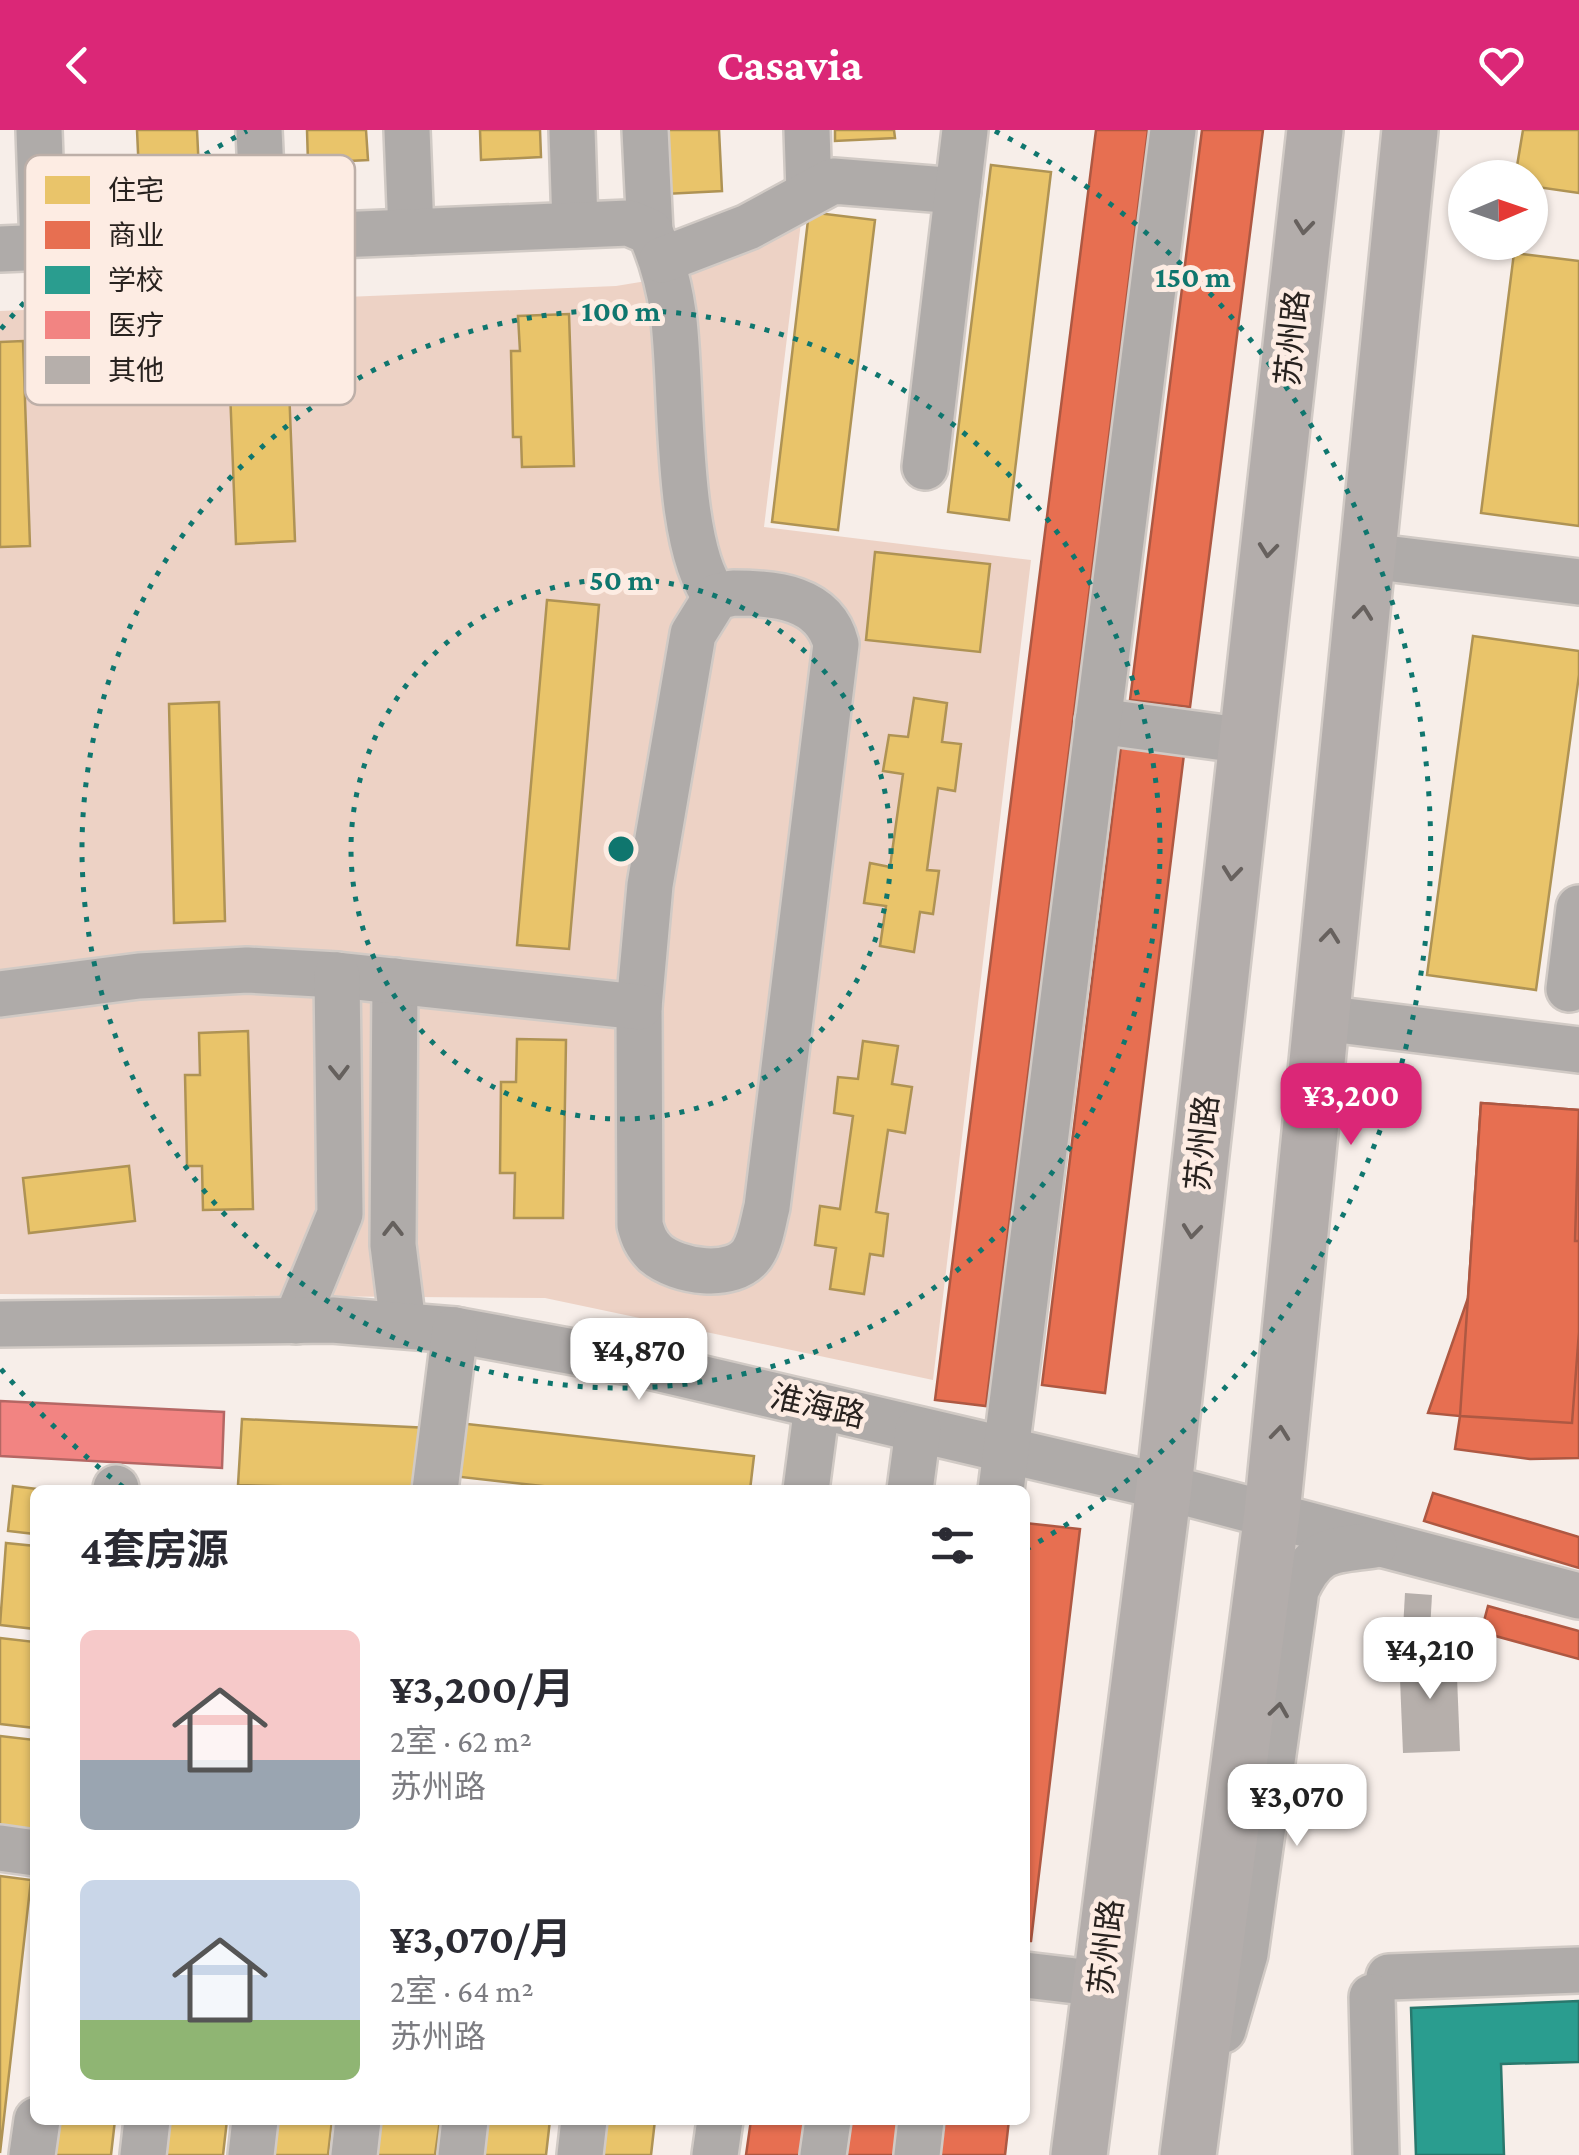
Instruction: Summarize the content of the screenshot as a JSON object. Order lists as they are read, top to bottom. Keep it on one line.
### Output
{"streets":{"main road":["苏州路"],"street":["淮海路"]},"crossings":[["苏州路","淮海路"]],"legend":["住宅","商业","学校","医疗","其他"],"north":"right","page":{"header":"Casavia","price":["¥3,200","¥4,870","¥4,210","¥3,070"],"heading":"4套房源","list":[{"name":"¥3,200/月","note":"2室 · 62 m² · 苏州路"},{"name":"¥3,070/月","note":"2室 · 64 m² · 苏州路"}]},"rings":["150 m","100 m","50 m"]}
